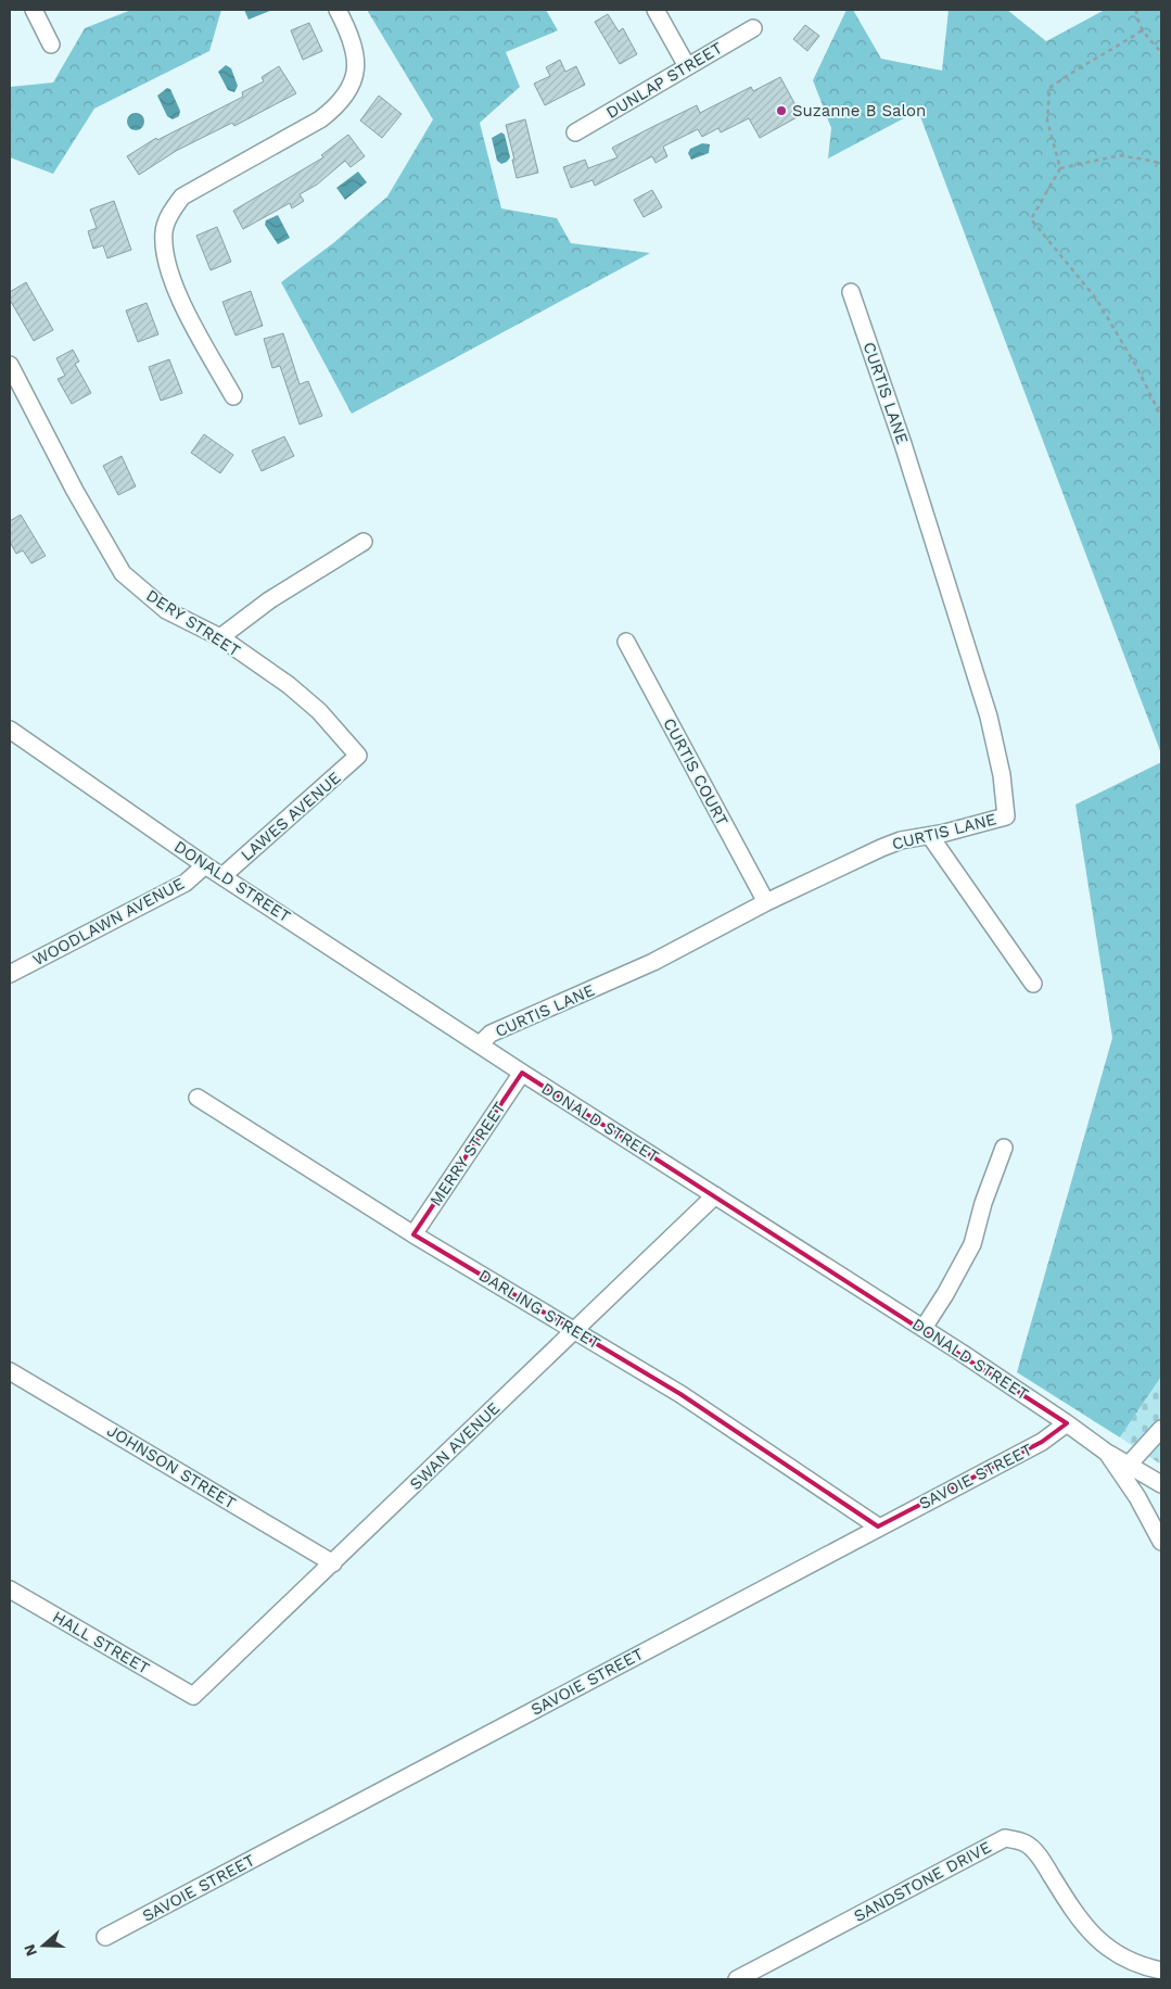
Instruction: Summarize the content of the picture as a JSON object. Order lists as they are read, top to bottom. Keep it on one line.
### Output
{"streets":{"street":["DUNLAP STREET","CURTIS LANE","DERY STREET","CURTIS COURT","LAWES AVENUE","DONALD STREET","WOODLAWN AVENUE","MERRY STREET","DARLING STREET","SWAN AVENUE","JOHNSON STREET","SAVOIE STREET","HALL STREET","SANDSTONE DRIVE"]},"crossings":[["CURTIS LANE","CURTIS COURT"],["CURTIS LANE","DONALD STREET"],["DERY STREET","LAWES AVENUE"],["LAWES AVENUE","DONALD STREET"],["DONALD STREET","WOODLAWN AVENUE"],["DONALD STREET","MERRY STREET"],["DONALD STREET","SWAN AVENUE"],["DONALD STREET","SAVOIE STREET"],["MERRY STREET","DARLING STREET"],["DARLING STREET","SWAN AVENUE"],["DARLING STREET","SAVOIE STREET"],["SWAN AVENUE","JOHNSON STREET"],["SWAN AVENUE","HALL STREET"]],"places":["Suzanne B Salon"],"north":"left"}
